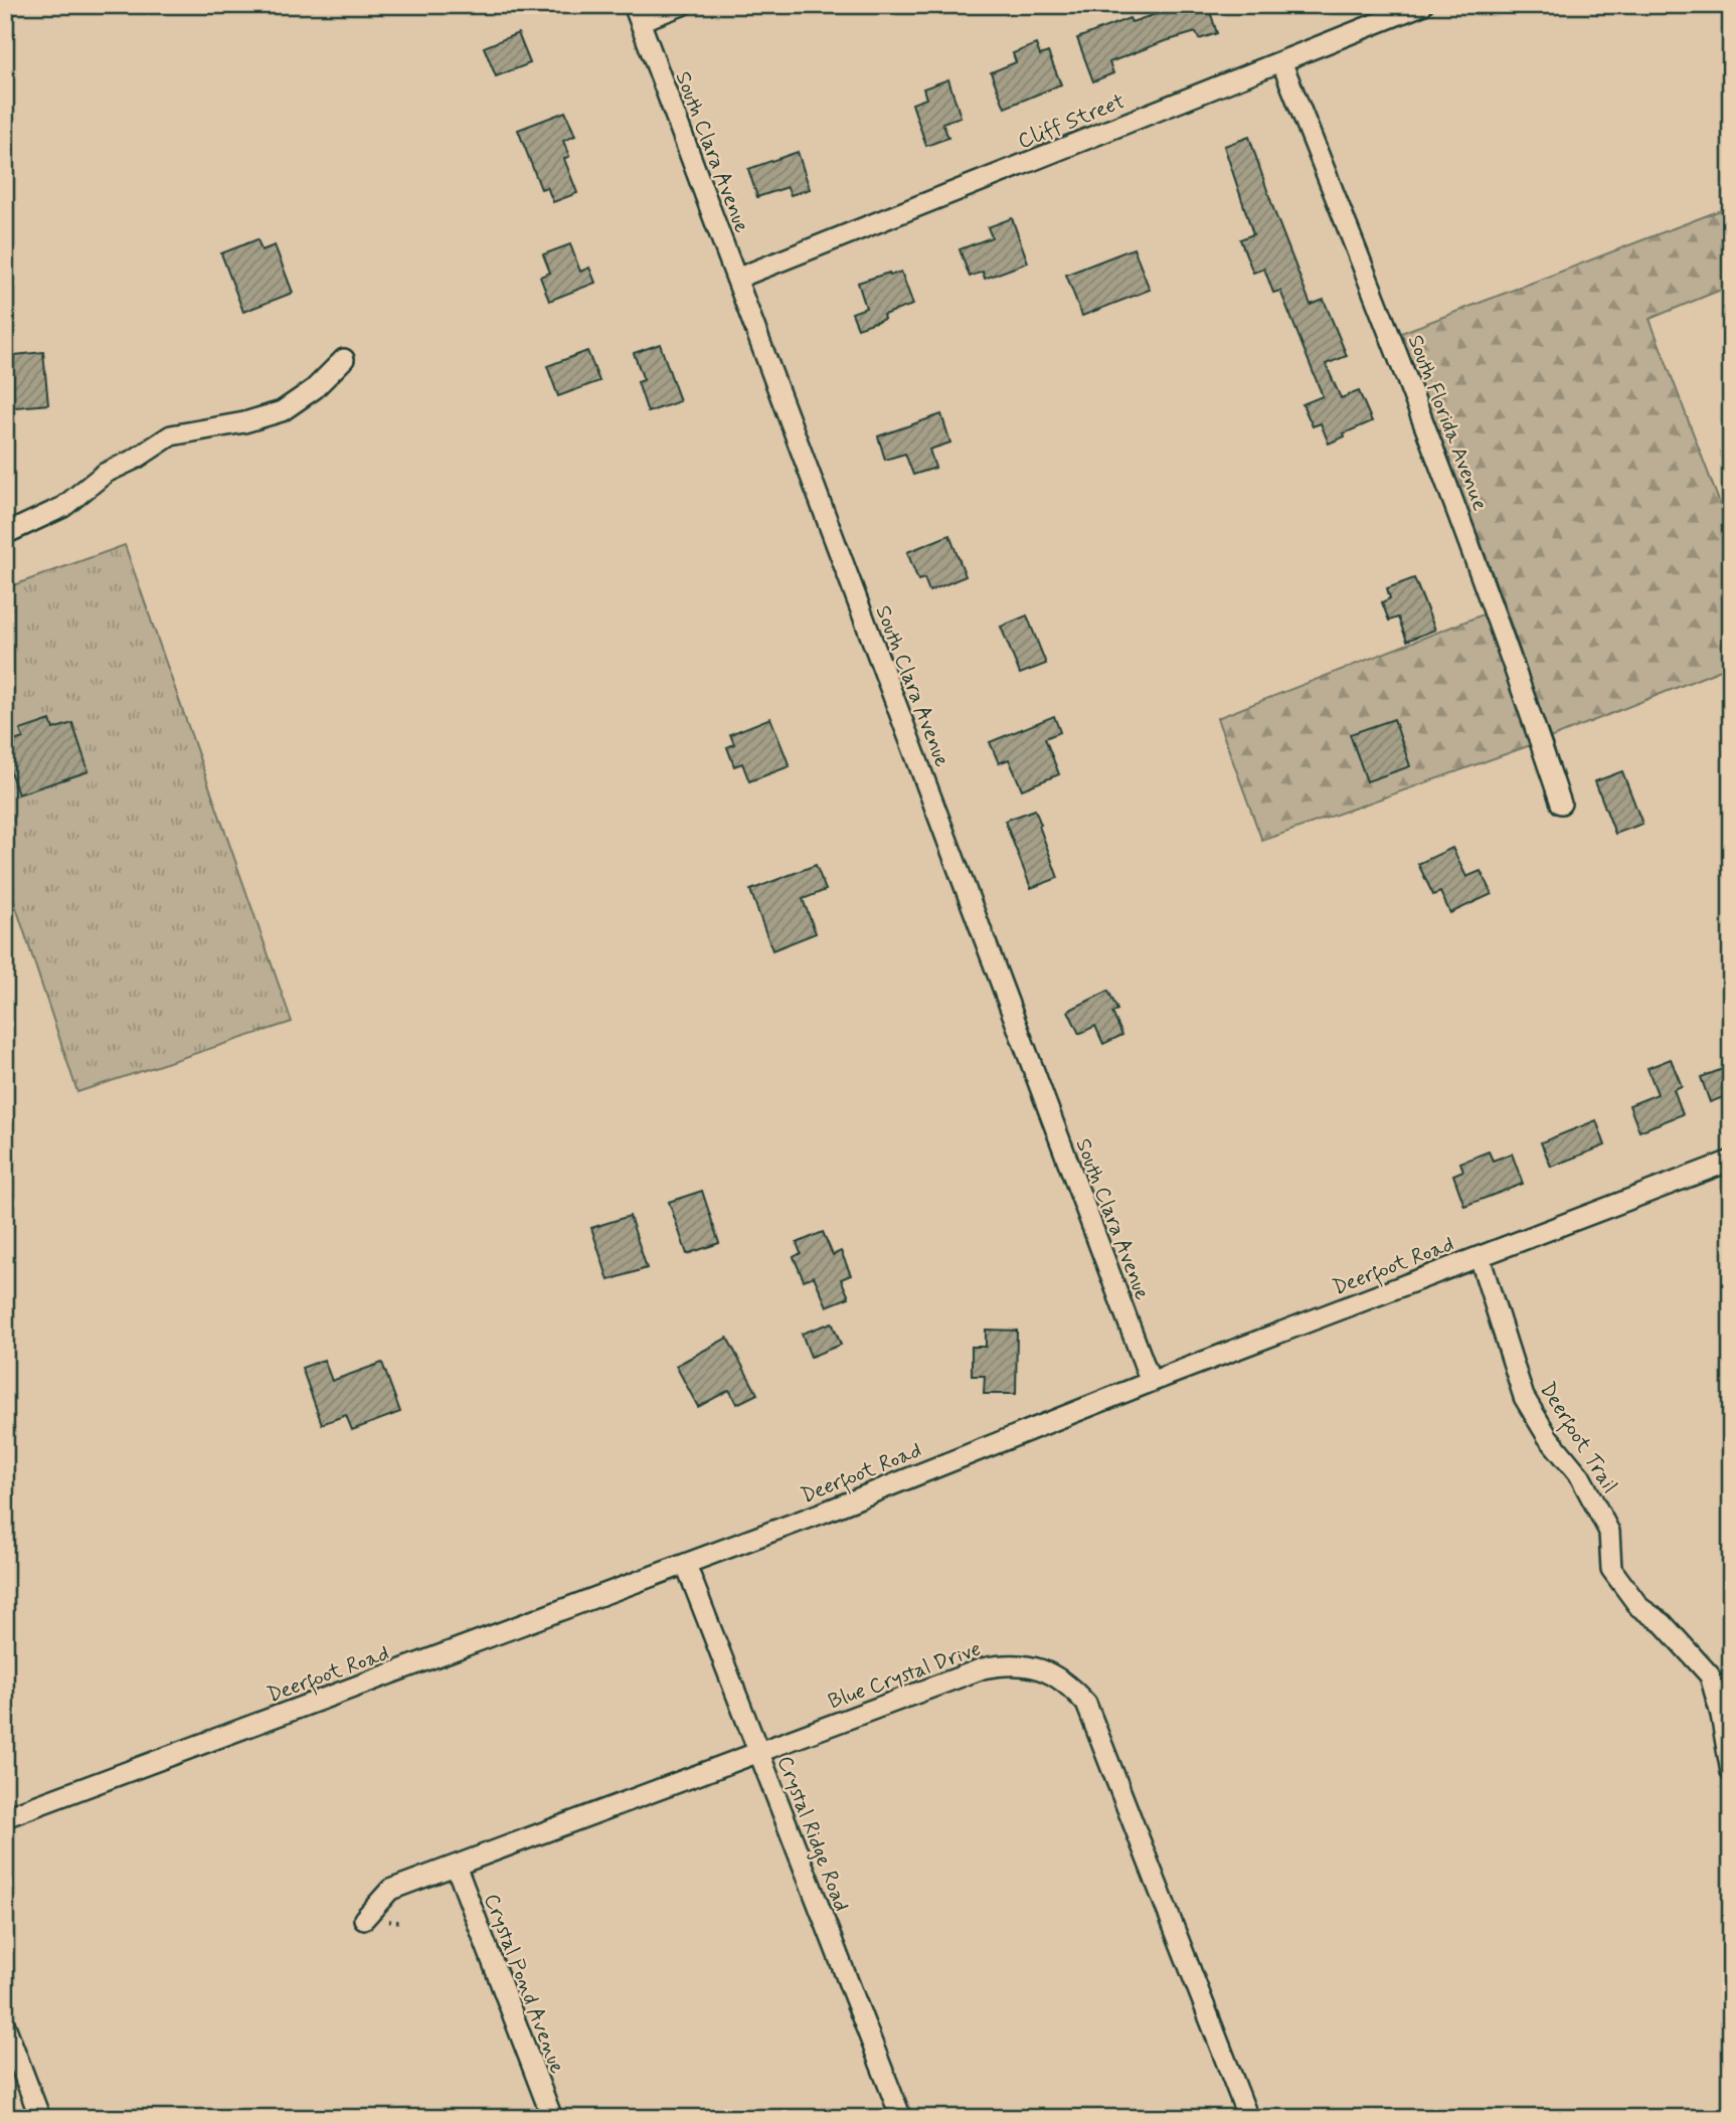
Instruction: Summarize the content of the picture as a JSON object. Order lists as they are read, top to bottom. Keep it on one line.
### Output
{"streets":{"street":["Cliff Street","South Clara Avenue","South Florida Avenue","Deerfoot Road","Deerfoot Trail","Blue Crystal Drive","Crystal Ridge Road","Crystal Pond Avenue"]},"crossings":[["Cliff Street","South Clara Avenue"],["Cliff Street","South Florida Avenue"],["South Clara Avenue","Deerfoot Road"],["Deerfoot Road","Deerfoot Trail"],["Deerfoot Road","Crystal Ridge Road"],["Blue Crystal Drive","Crystal Ridge Road"],["Blue Crystal Drive","Crystal Pond Avenue"]]}
